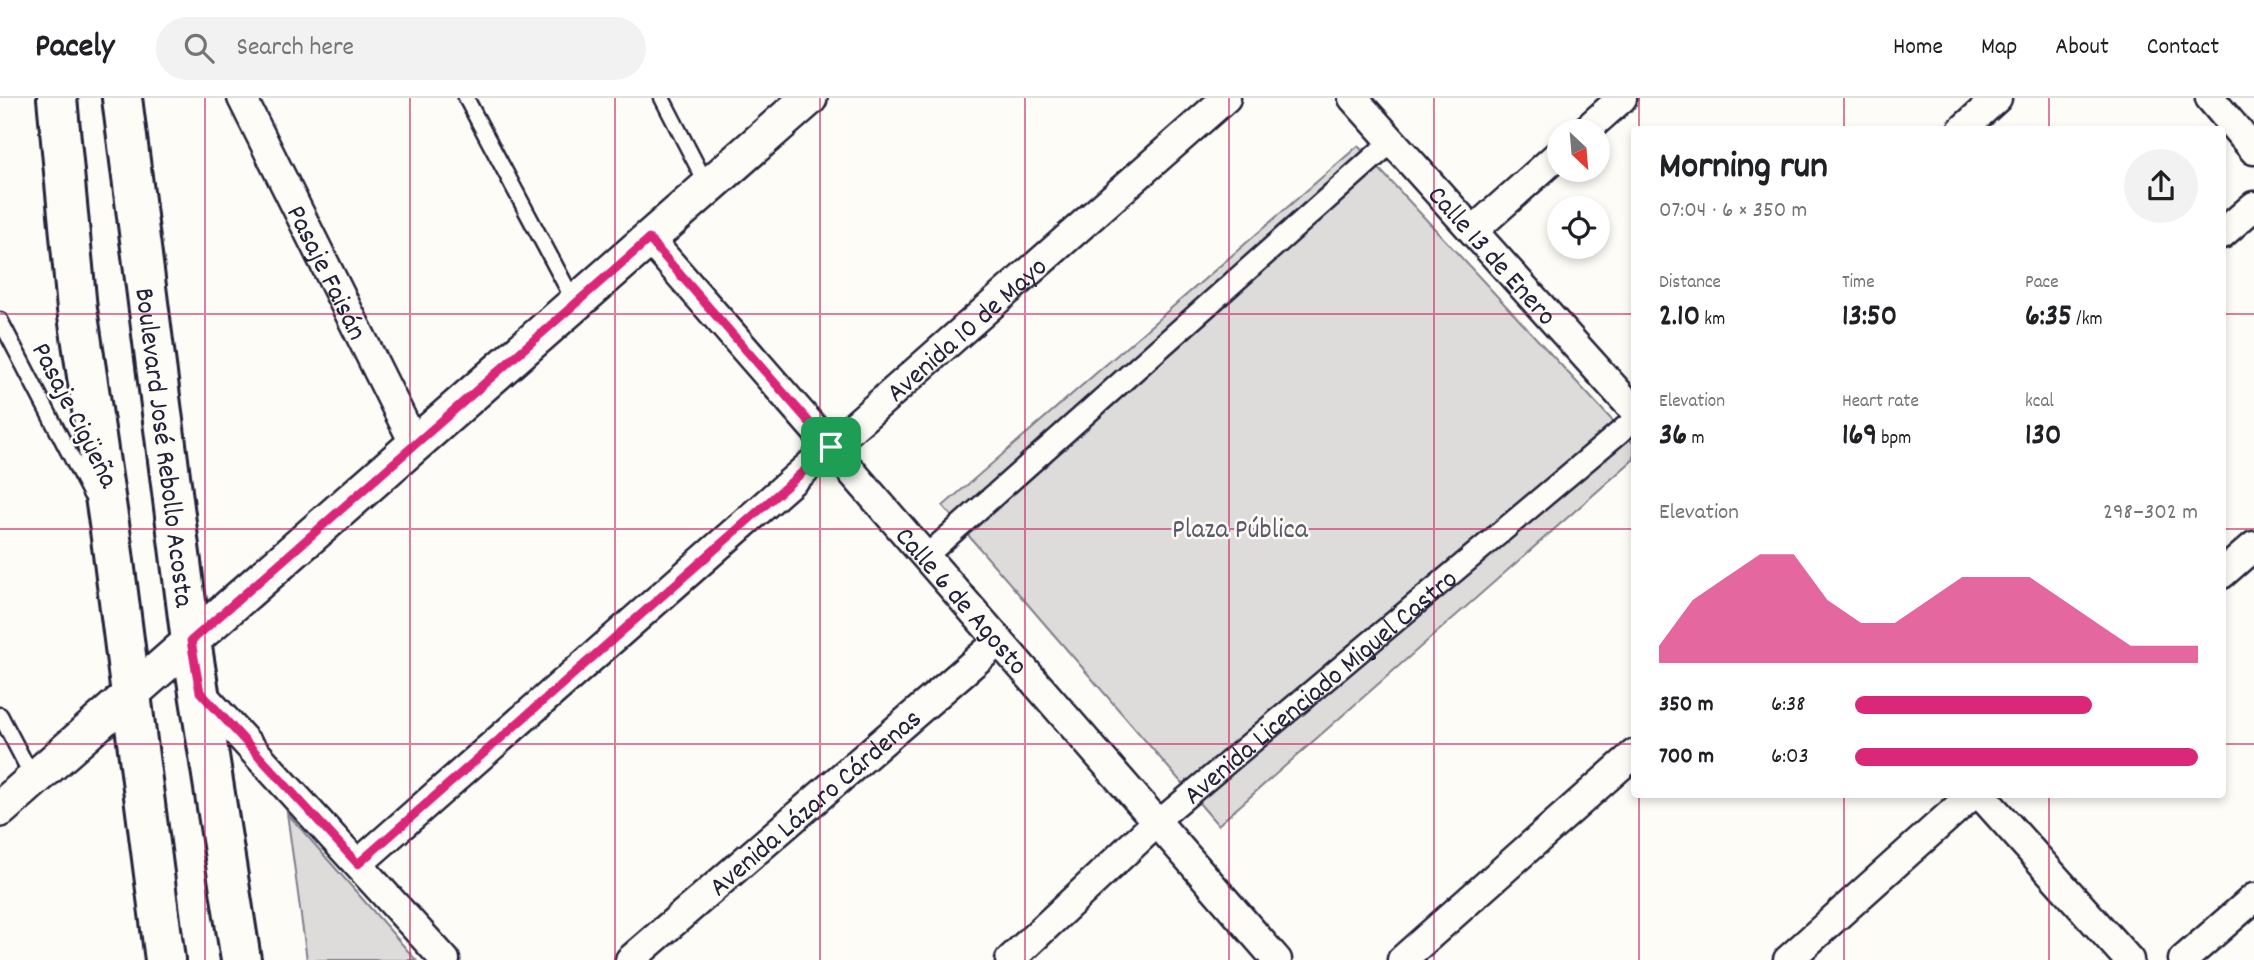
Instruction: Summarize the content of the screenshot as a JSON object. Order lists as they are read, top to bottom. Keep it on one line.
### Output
{"streets":{"main road":["Boulevard José Rebollo Acosta"],"street":["Calle 13 de Enero","Pasaje Faisán","Avenida 10 de Mayo","Calle 6 de Agosto","Avenida Licenciado Miguel Castro","Avenida Lázaro Cárdenas"],"lane":["Pasaje Cigüeña"]},"crossings":[["Avenida 10 de Mayo","Calle 6 de Agosto"],["Calle 6 de Agosto","Avenida Licenciado Miguel Castro"],["Calle 6 de Agosto","Avenida Lázaro Cárdenas"]],"parks":["Plaza Pública"],"north":"bottom right","page":{"header":"Pacely","search":"Search here","nav":["Home","Map","About","Contact"],"heading":["Morning run","07:04 · 6 × 350 m"],"stats":[["Distance","2.10 km"],["Time","13:50"],["Pace","6:35 /km"],["Elevation","36 m"],["Heart rate","169 bpm"],["kcal","130"]],"chart":["Elevation","298–302 m"],"list":[{"name":"350 m","note":"6:38"},{"name":"700 m","note":"6:03"}]}}
